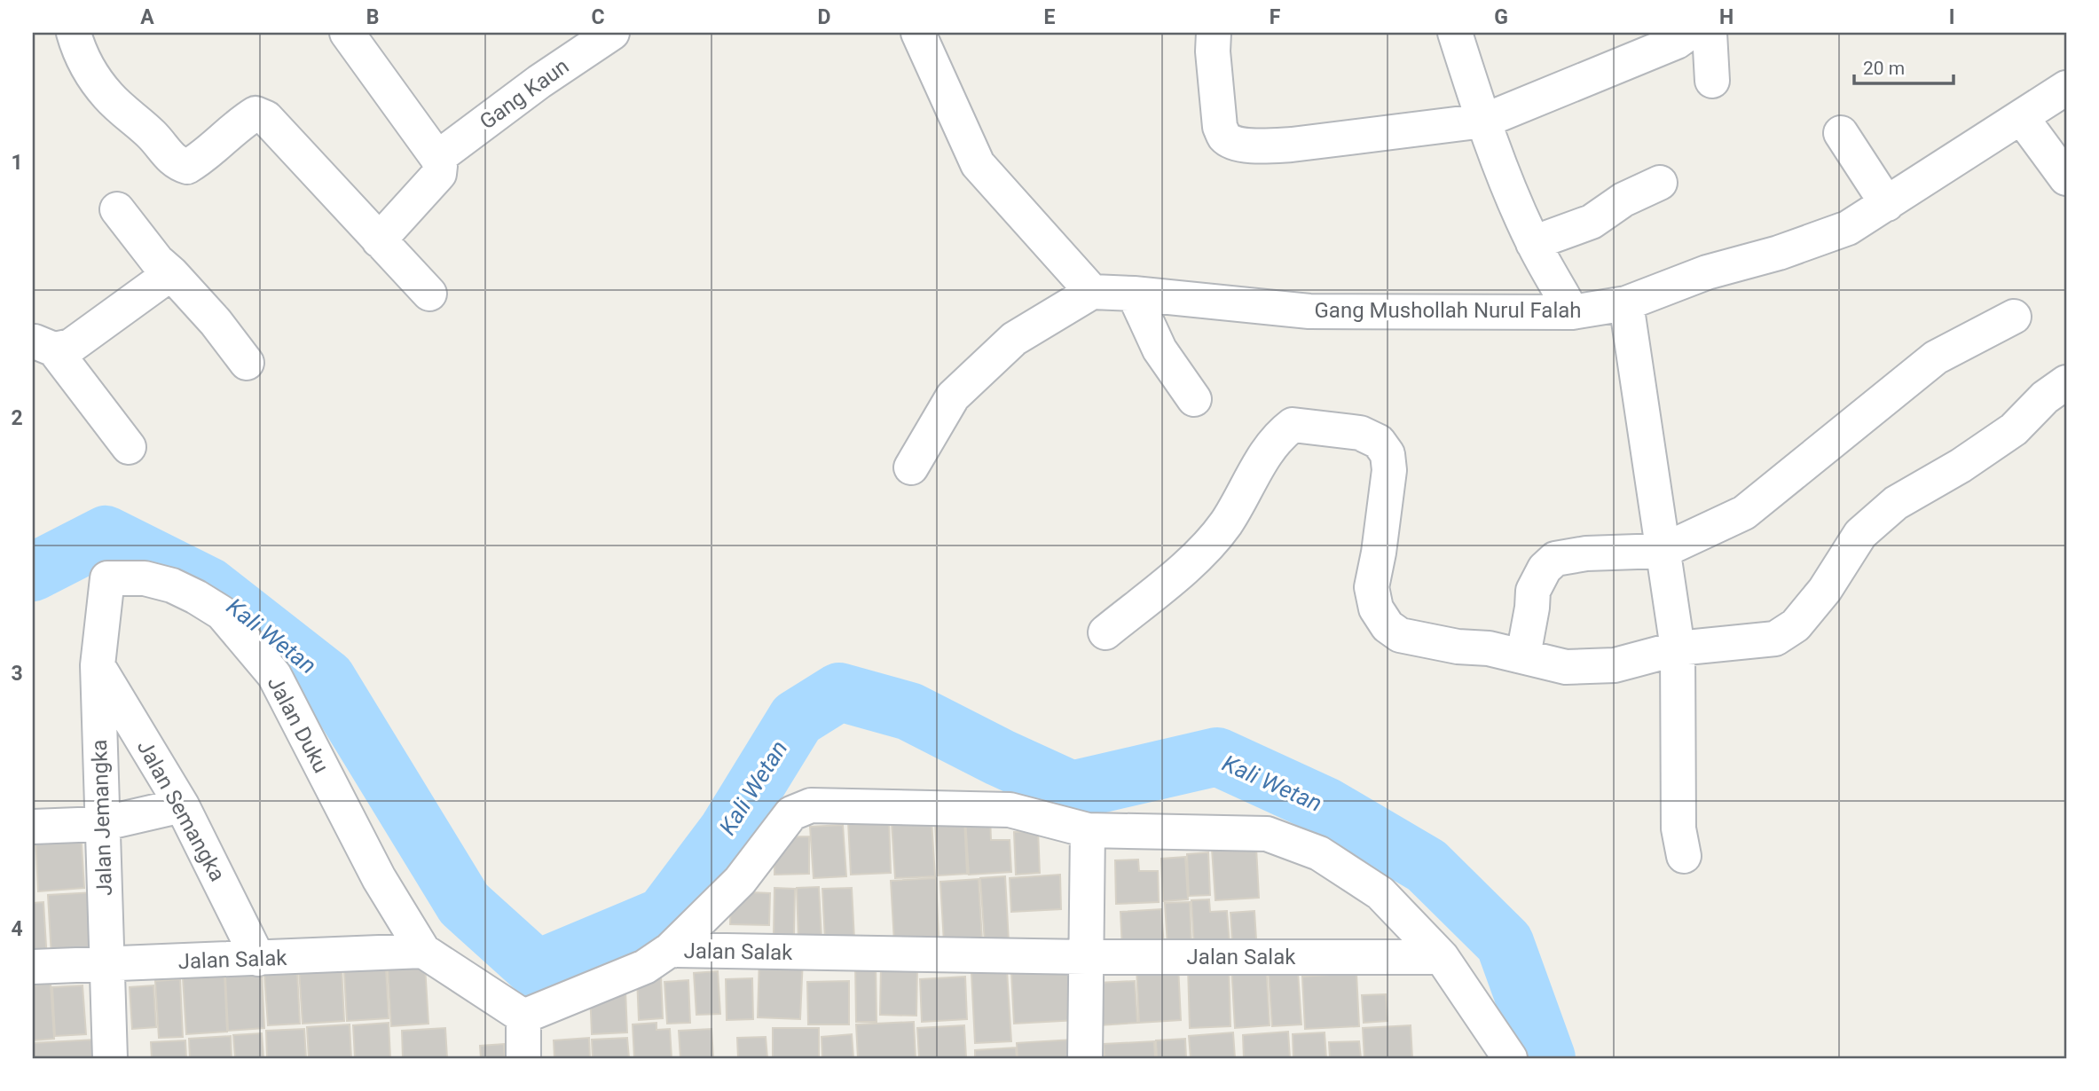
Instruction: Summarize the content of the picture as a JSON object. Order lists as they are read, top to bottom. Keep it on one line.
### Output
{"streets":{"street":["Gang Kaun","Gang Mushollah Nurul Falah","Jalan Duku","Jalan Semangka","Jalan Jemangka","Jalan Salak"]},"crossings":[["Jalan Duku","Jalan Jemangka"],["Jalan Duku","Jalan Salak"],["Jalan Semangka","Jalan Jemangka"],["Jalan Semangka","Jalan Salak"],["Jalan Jemangka","Jalan Salak"]],"water":["Kali Wetan"],"scale_bar":"20 m","grid":{"columns":["A","B","C","D","E","F","G","H","I"],"rows":["1","2","3","4"]}}
